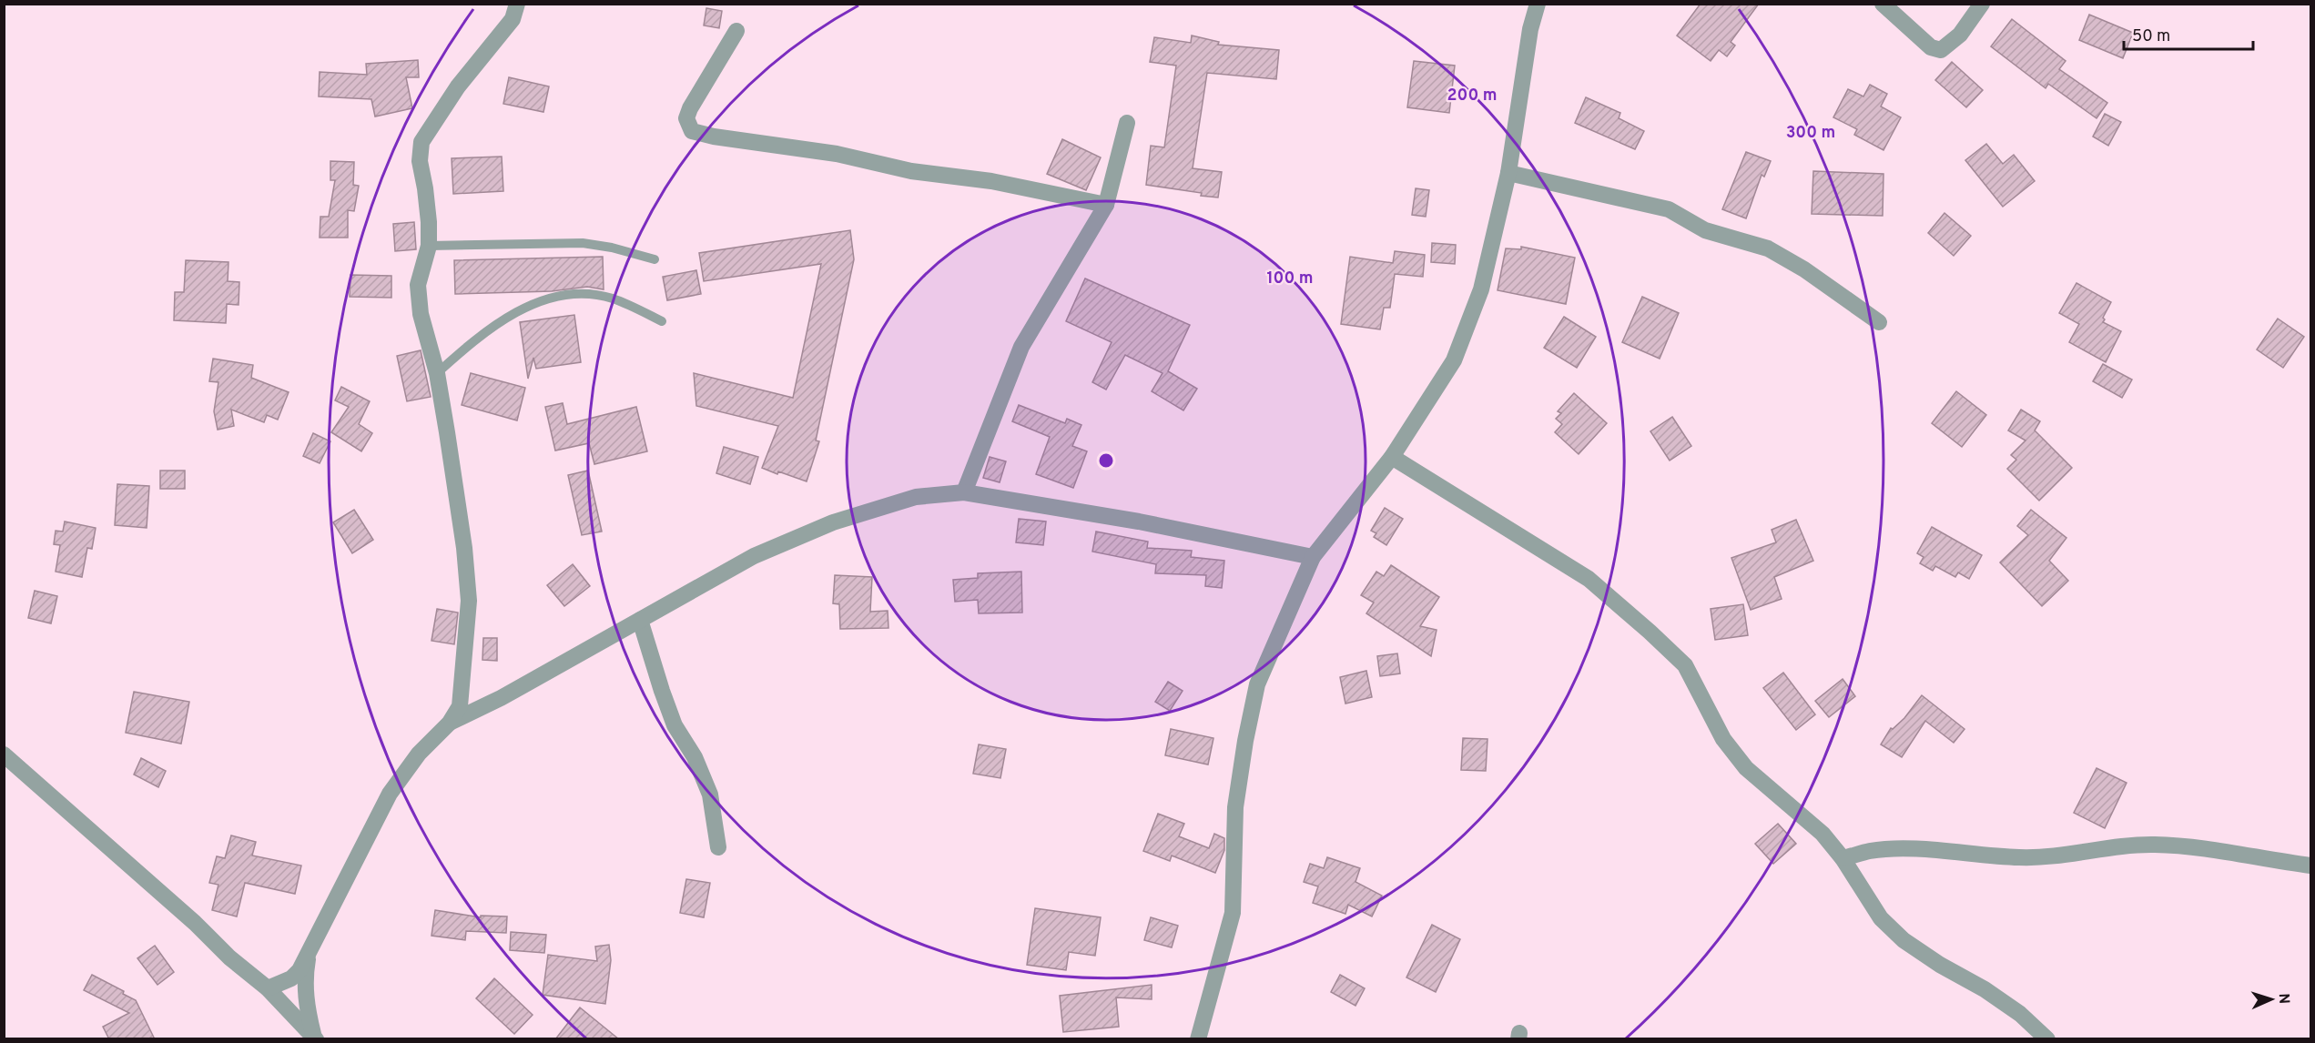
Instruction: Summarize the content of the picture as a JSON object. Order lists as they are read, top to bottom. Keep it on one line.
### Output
{"scale_bar":"50 m","north":"right","rings":["200 m","300 m","100 m"]}
